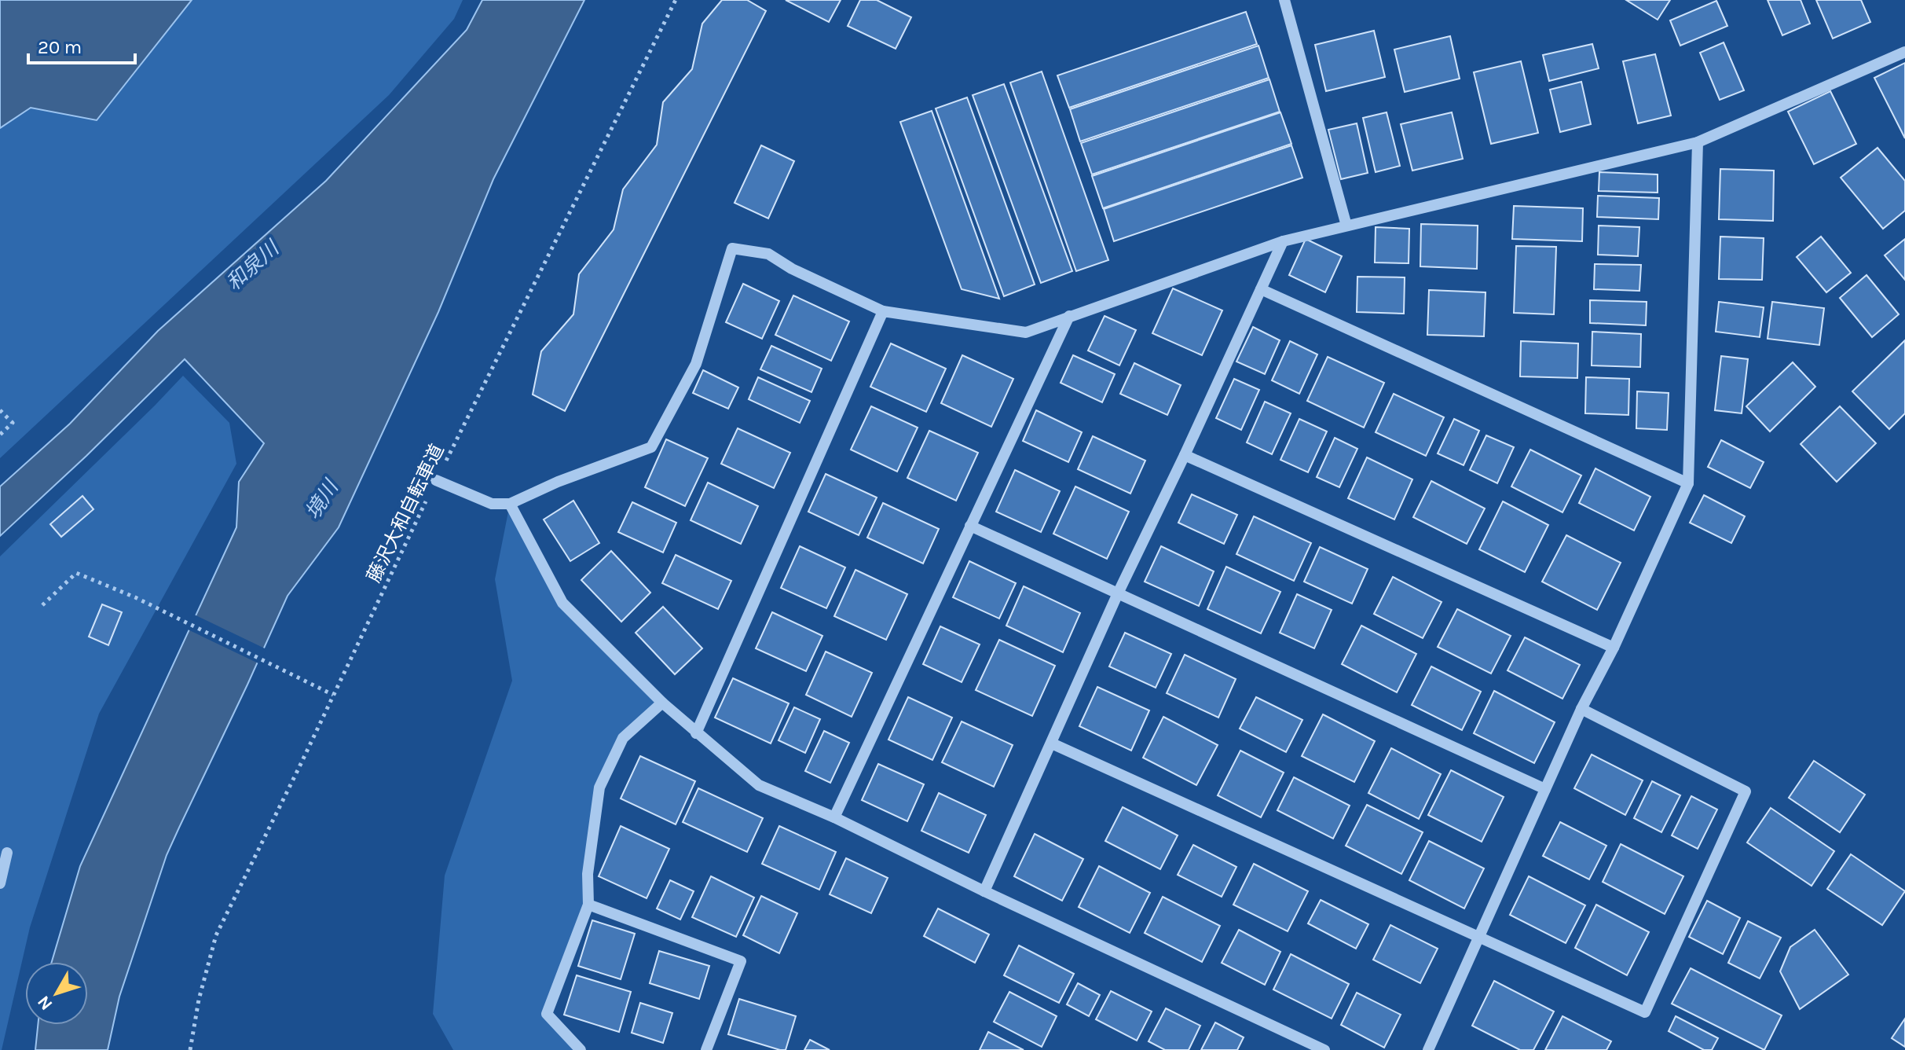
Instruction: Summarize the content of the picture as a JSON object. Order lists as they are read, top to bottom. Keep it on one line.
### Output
{"streets":{"path":["藤沢大和自転車道"]},"water":["和泉川","境川"],"scale_bar":"20 m","north":"bottom left"}
